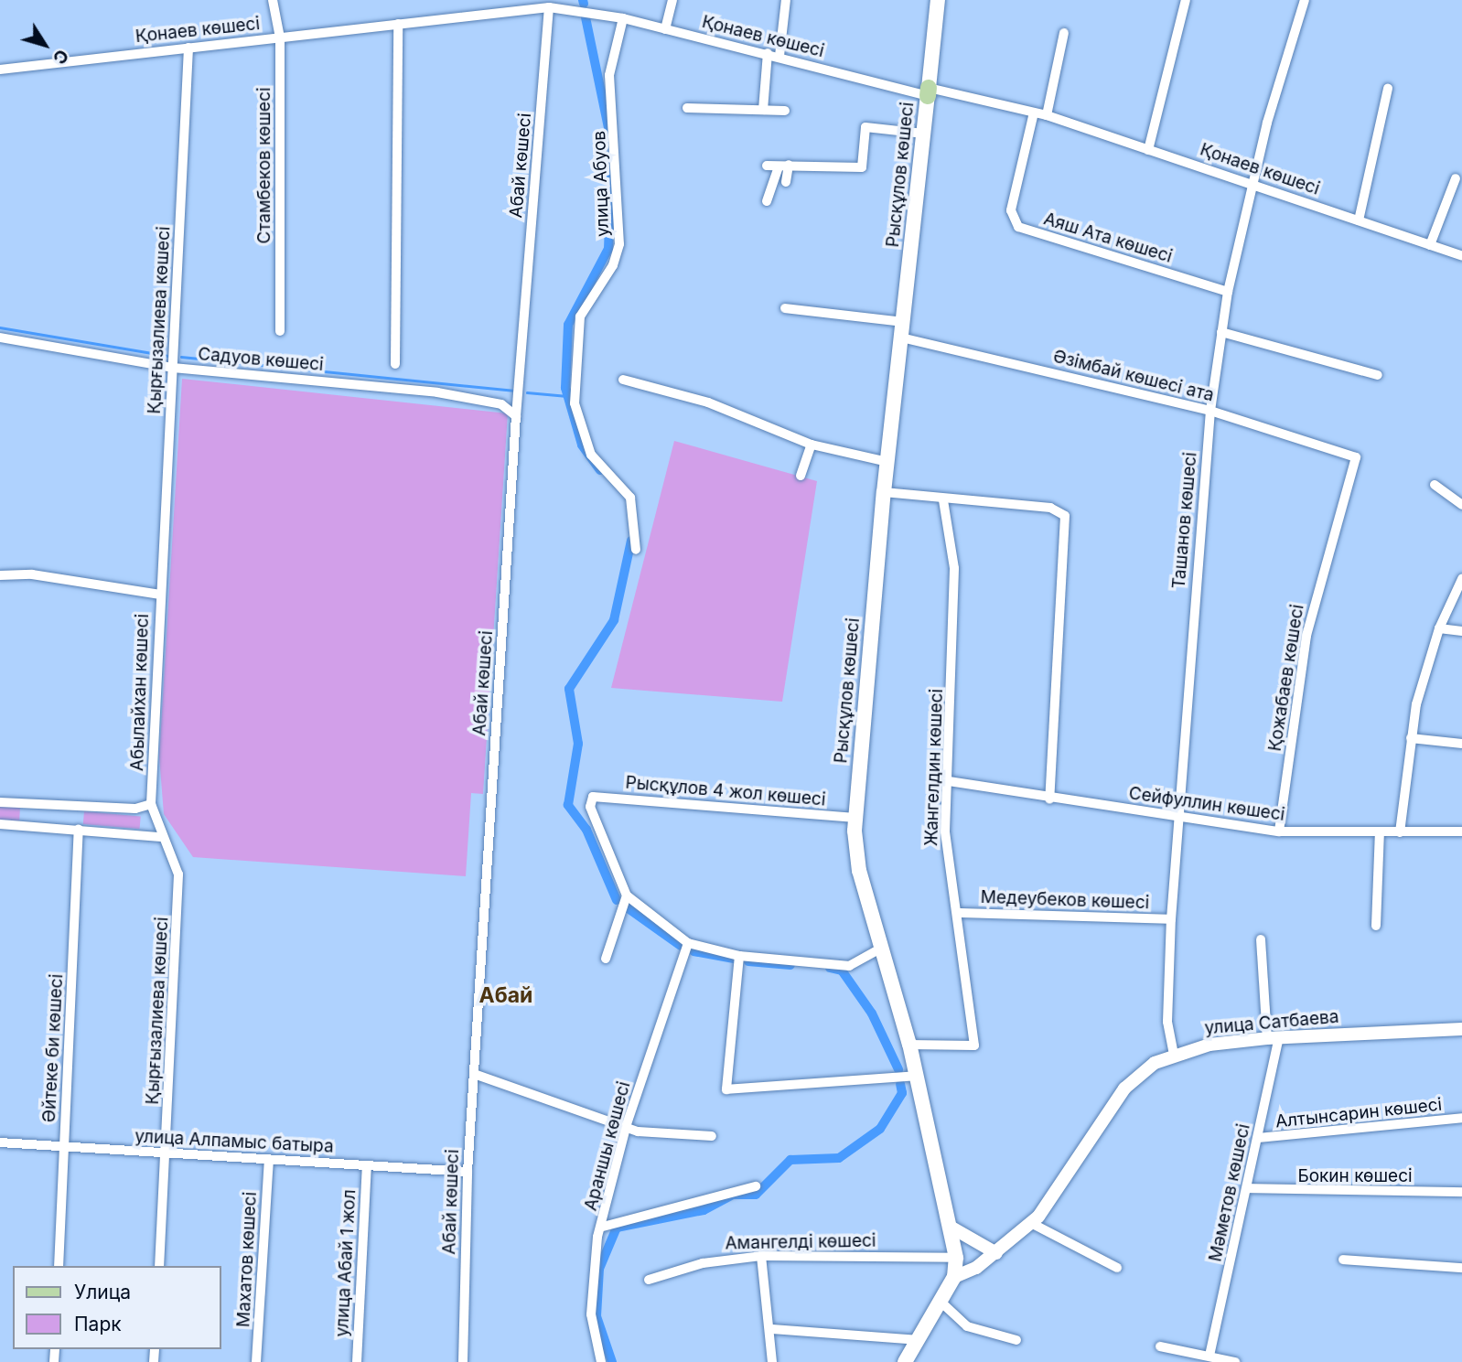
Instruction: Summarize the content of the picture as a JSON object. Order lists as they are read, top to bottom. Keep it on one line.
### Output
{"streets":{"main road":["Рысқұлов көшесі"],"street":["Қонаев көшесі","Стамбеков көшесі","Абай көшесі","улица Абуов","Аяш Ата көшесі","Қырғызалиева көшесі","Садуов көшесі","Әзімбай көшесі ата","Ташанов көшесі","Қожабаев көшесі","Абылайхан көшесі","Жангелдин көшесі","Рысқұлов 4 жол көшесі","Сейфуллин көшесі","Медеубеков көшесі","улица Сатбаева","Әйтеке би көшесі","Алтынсарин көшесі","улица Алпамыс батыра","Араншы көшесі","Бокин көшесі","Мәметов көшесі","Амангелді көшесі","Махатов көшесі","улица Абай 1 жол"]},"crossings":[["Қонаев көшесі","Стамбеков көшесі"],["Қонаев көшесі","Абай көшесі"],["Қонаев көшесі","Рысқұлов көшесі"],["Қонаев көшесі","улица Абуов"],["Қонаев көшесі","Аяш Ата көшесі"],["Қонаев көшесі","Қырғызалиева көшесі"],["Қонаев көшесі","Ташанов көшесі"],["Абай көшесі","Садуов көшесі"],["Абай көшесі","улица Алпамыс батыра"],["Рысқұлов көшесі","Әзімбай көшесі ата"],["Рысқұлов көшесі","Жангелдин көшесі"],["Рысқұлов көшесі","Рысқұлов 4 жол көшесі"],["Рысқұлов көшесі","улица Сатбаева"],["Рысқұлов көшесі","Амангелді көшесі"],["Аяш Ата көшесі","Ташанов көшесі"],["Қырғызалиева көшесі","Садуов көшесі"],["Қырғызалиева көшесі","Абылайхан көшесі"],["Қырғызалиева көшесі","улица Алпамыс батыра"],["Әзімбай көшесі ата","Ташанов көшесі"],["Әзімбай көшесі ата","Қожабаев көшесі"],["Ташанов көшесі","Сейфуллин көшесі"],["Ташанов көшесі","Медеубеков көшесі"],["Ташанов көшесі","улица Сатбаева"],["Қожабаев көшесі","Сейфуллин көшесі"],["Жангелдин көшесі","Сейфуллин көшесі"],["Жангелдин көшесі","Медеубеков көшесі"],["улица Сатбаева","Мәметов көшесі"],["Әйтеке би көшесі","улица Алпамыс батыра"],["Алтынсарин көшесі","Мәметов көшесі"],["улица Алпамыс батыра","Махатов көшесі"],["улица Алпамыс батыра","улица Абай 1 жол"],["Бокин көшесі","Мәметов көшесі"]],"districts":["Абай"],"legend":["Улица","Парк"],"north":"bottom right"}
